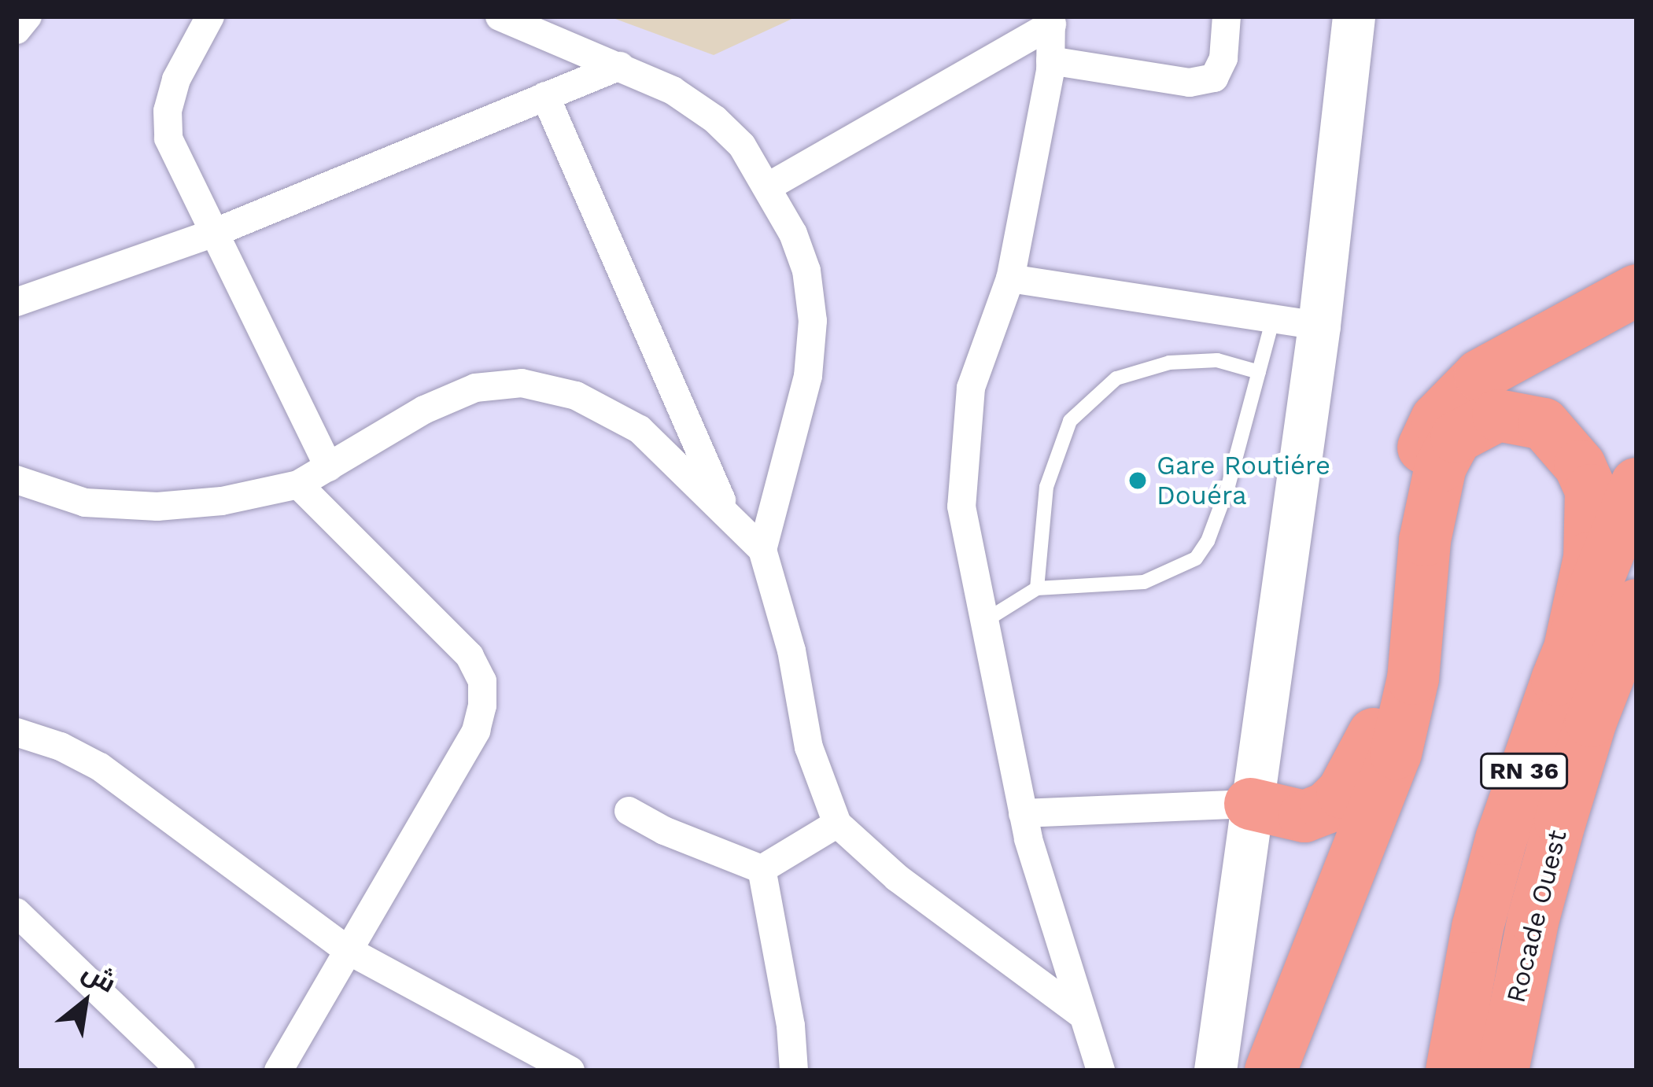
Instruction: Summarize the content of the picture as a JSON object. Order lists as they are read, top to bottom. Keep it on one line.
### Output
{"streets":{"highway":["RN 36","Rocade Ouest"]},"places":["Gare Routiére Douéra"],"north":"top right"}
